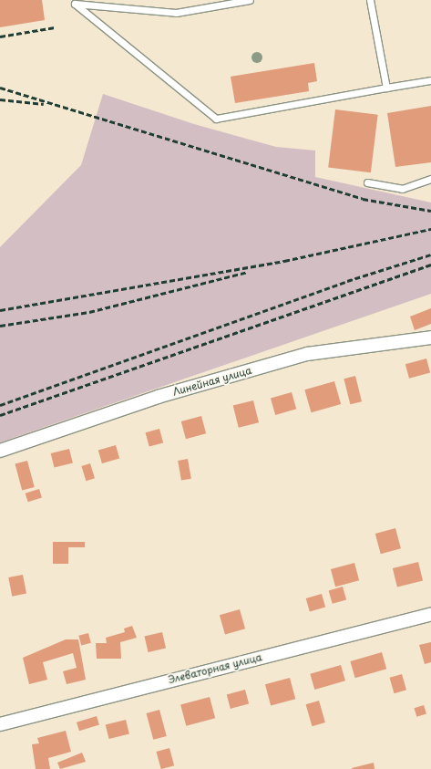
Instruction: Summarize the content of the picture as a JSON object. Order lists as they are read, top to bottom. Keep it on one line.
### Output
{"streets":{"street":["Линейная улица","Элеваторная улица"]}}
